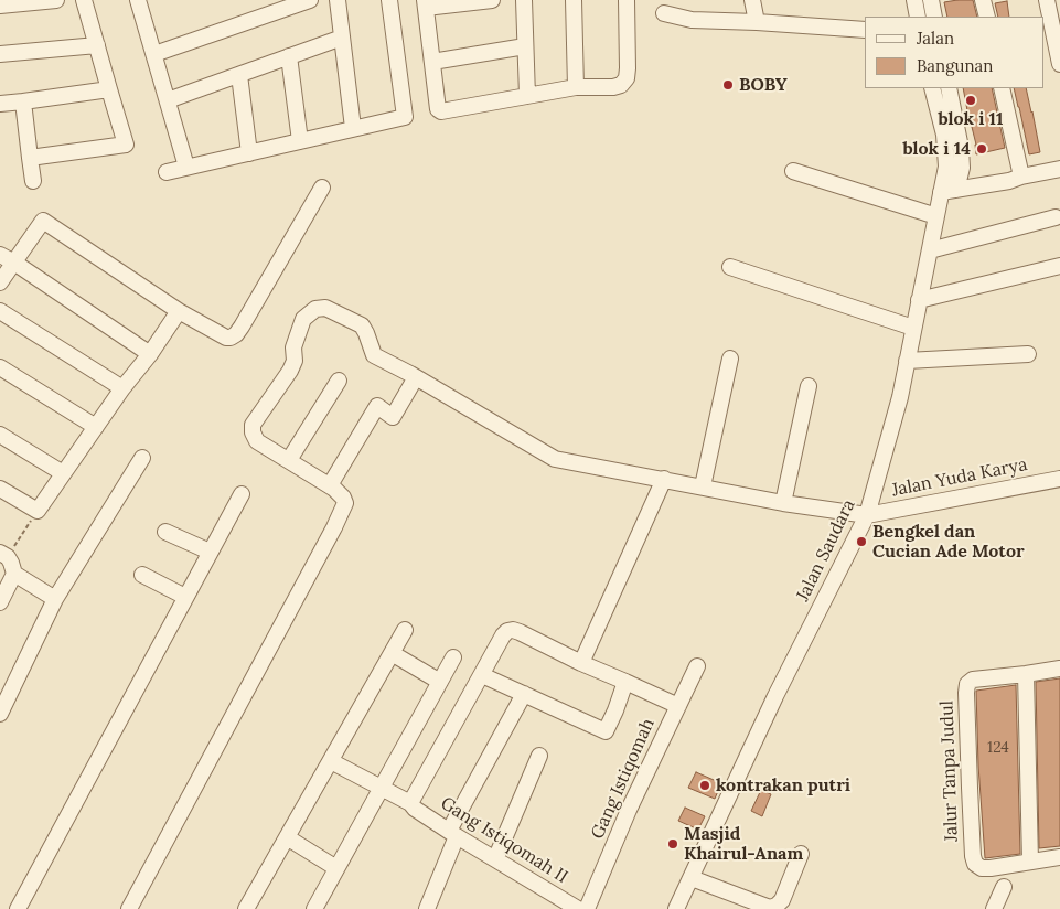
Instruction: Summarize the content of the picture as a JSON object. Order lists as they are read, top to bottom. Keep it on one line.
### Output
{"streets":{"street":["Jalan Yuda Karya","Jalan Saudara","Jalur Tanpa Judul","Gang Istiqomah","Gang Istiqomah II"]},"crossings":[["Jalan Yuda Karya","Jalan Saudara"]],"places":["BOBY","blok i 11","blok i 14","Bengkel dan Cucian Ade Motor","kontrakan putri","Masjid Khairul-Anam"],"house_numbers":["124"],"legend":["Jalan","Bangunan"]}
